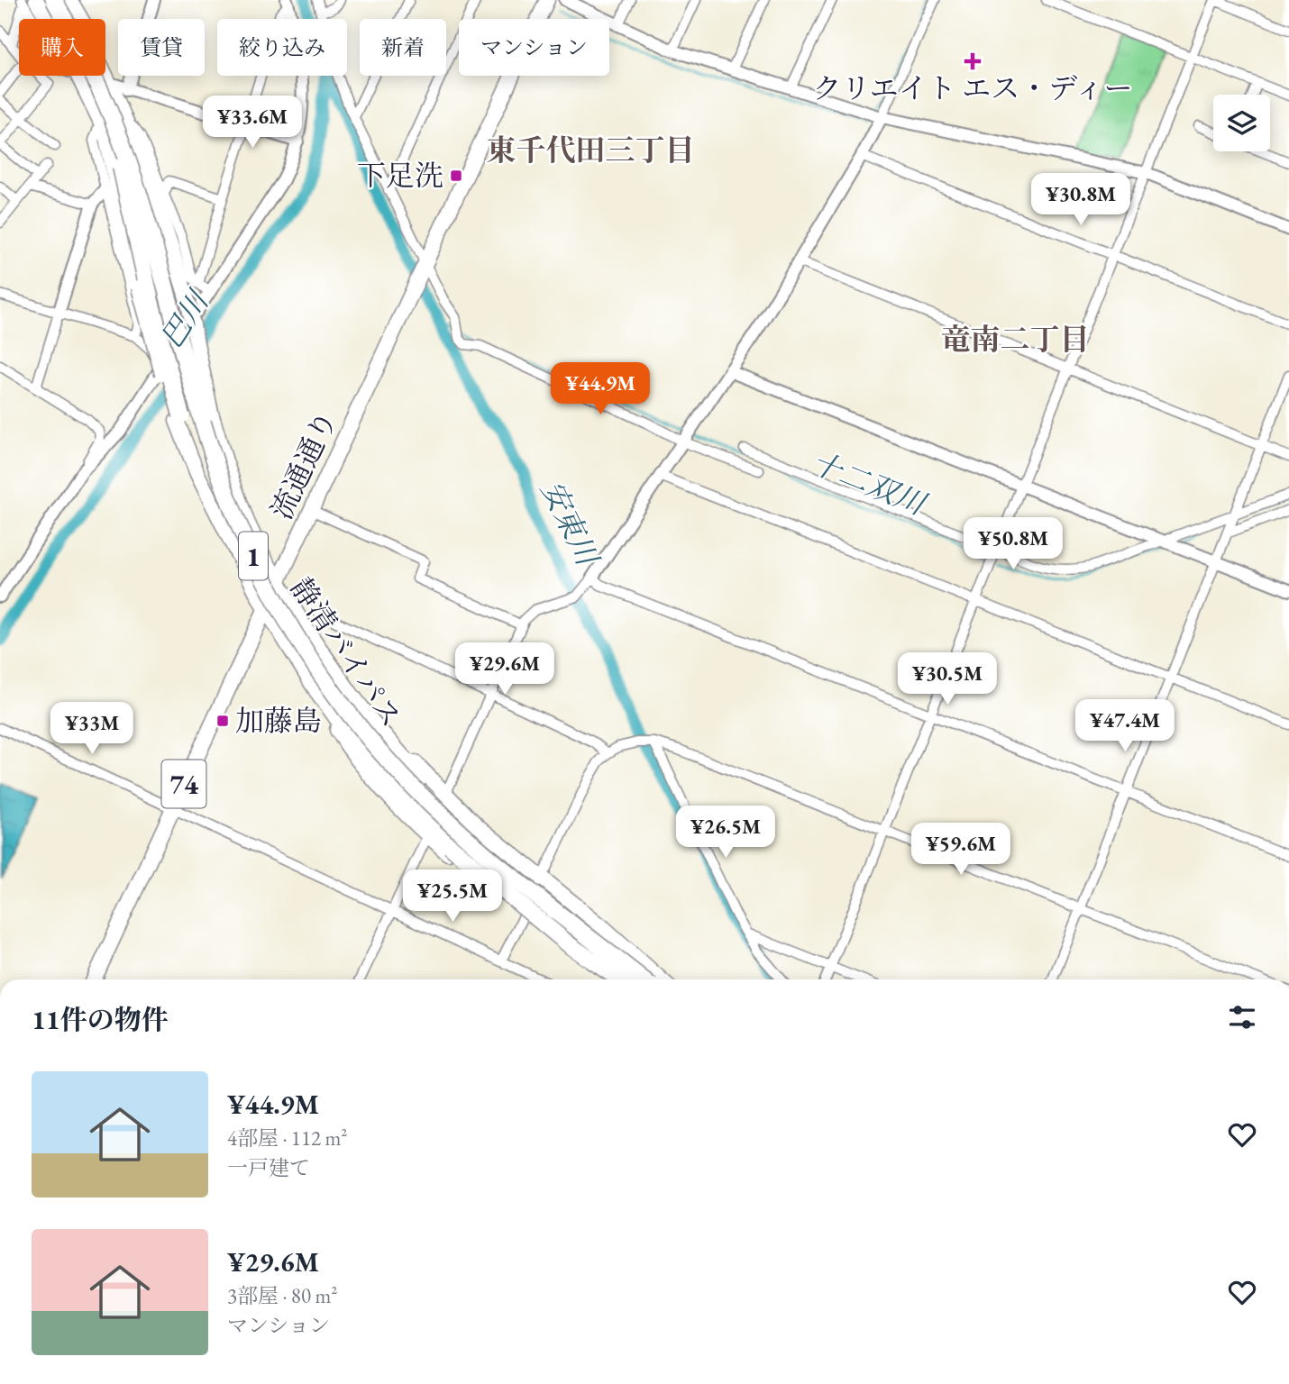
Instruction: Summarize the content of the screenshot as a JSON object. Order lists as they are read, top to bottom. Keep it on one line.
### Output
{"streets":{"highway":["1","静清バイパス"],"main road":["流通通り","74"]},"crossings":[["流通通り","1"],["1","静清バイパス"]],"districts":["東千代田三丁目","竜南二丁目"],"water":["巴川","十二双川","安東川"],"places":{"health":["クリエイト エス・ディー"],"transit":["下足洗","加藤島"]},"page":{"chip":["購入","賃貸","絞り込み","新着","マンション"],"price":["¥33.6M","¥30.8M","¥44.9M","¥50.8M","¥29.6M","¥30.5M","¥47.4M","¥33M","¥26.5M","¥59.6M","¥25.5M"],"heading":"11件の物件","list":[{"name":"¥44.9M","note":"4部屋 · 112 m² · 一戸建て"},{"name":"¥29.6M","note":"3部屋 · 80 m² · マンション"}]}}
